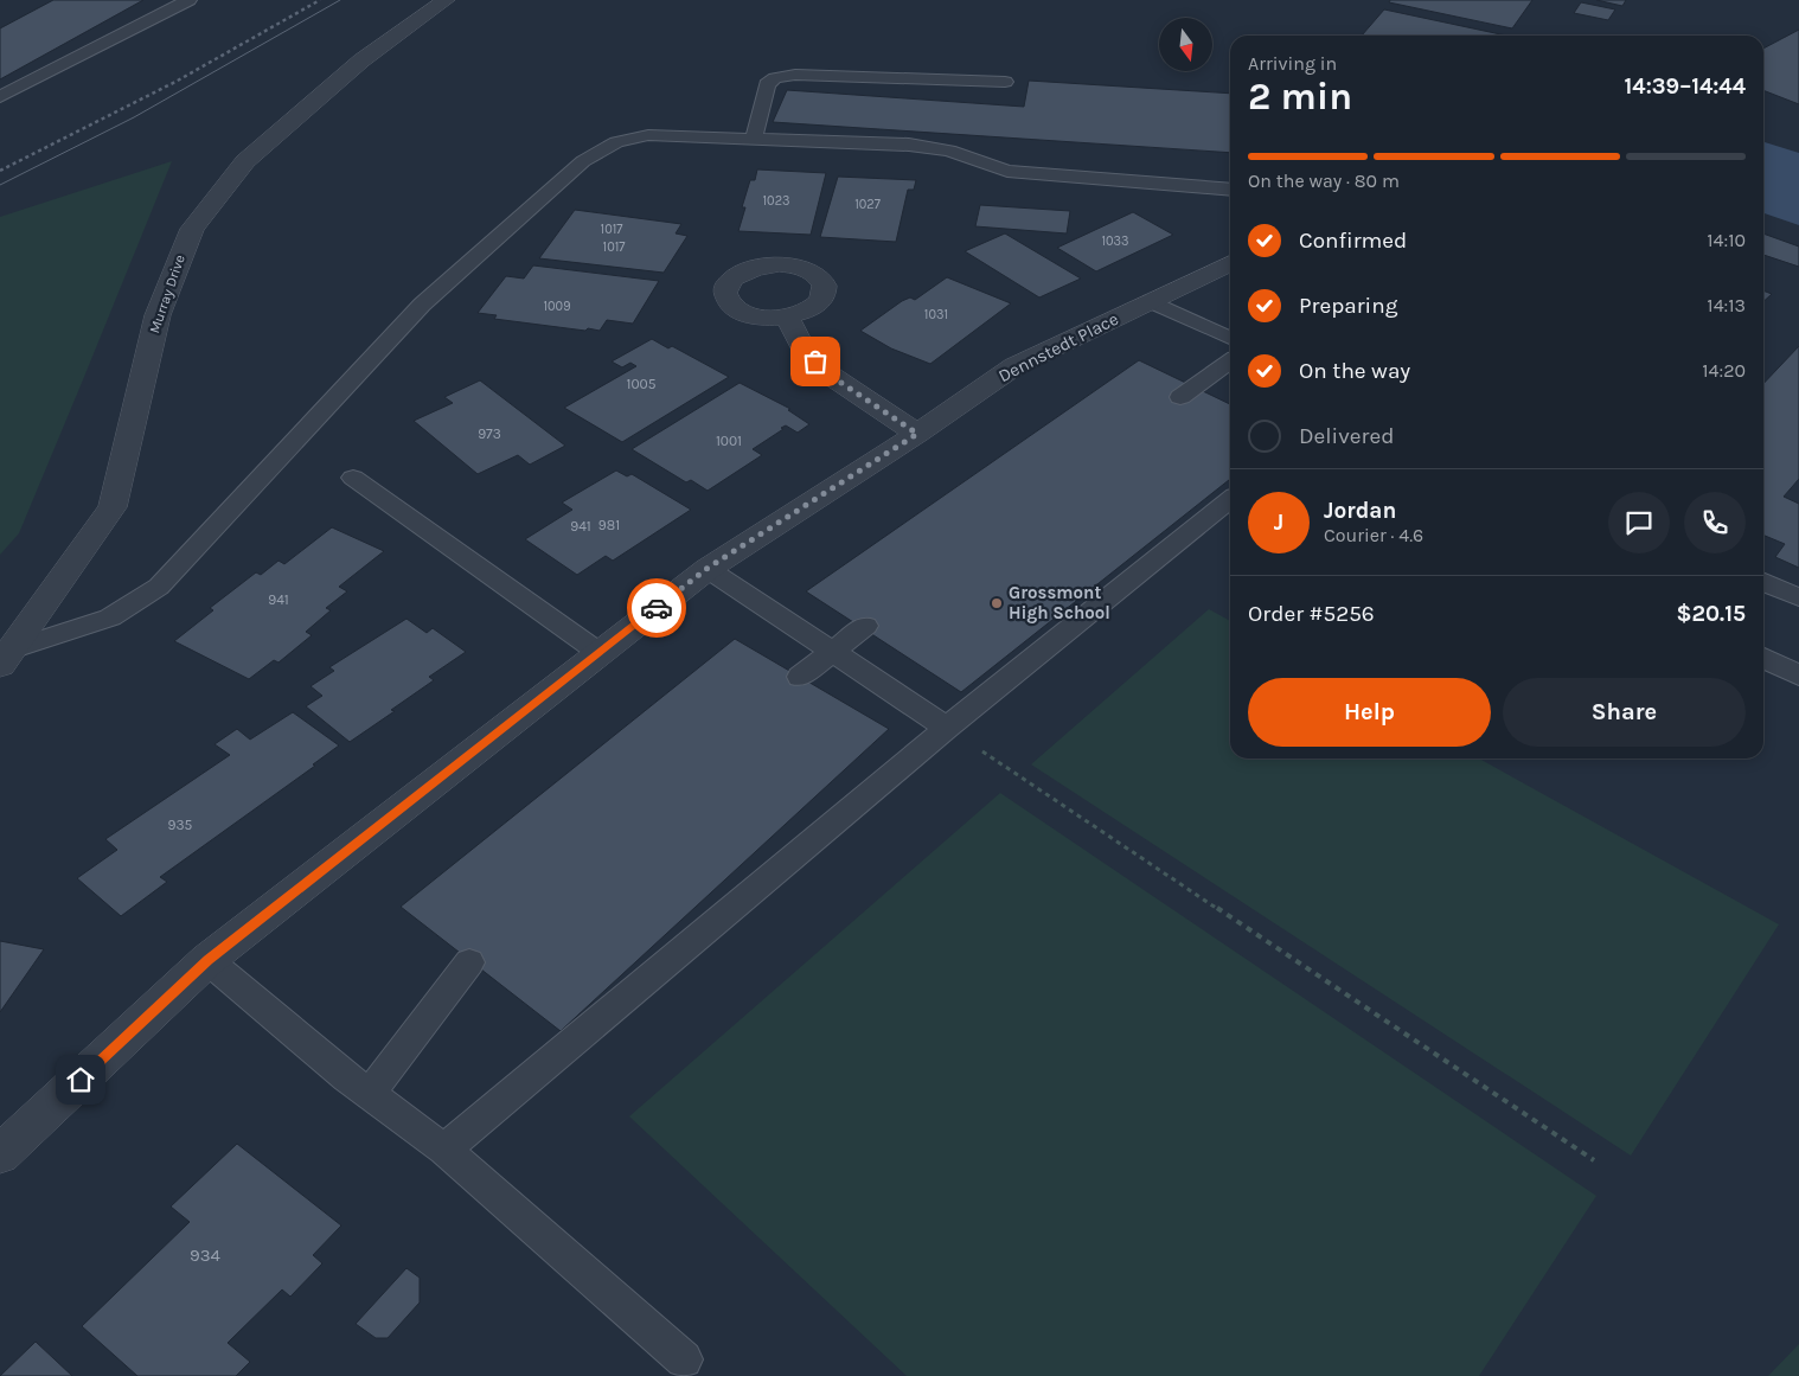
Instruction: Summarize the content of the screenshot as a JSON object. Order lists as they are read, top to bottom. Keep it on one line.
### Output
{"streets":{"street":["Murray Drive","Dennstedt Place"]},"places":["Grossmont High School"],"house_numbers":["1023","1027","1017","1033","1017","1009","1031","1005","973","1001","981","941","941","935","934"],"north":"bottom","page":{"heading":["2 min","Arriving in","14:39–14:44"],"panel":["Jordan","Courier · 4.6","Order #5256","$20.15"],"bar":"On the way · 80 m","list":[["Confirmed","14:10"],["Preparing","14:13"],["On the way","14:20"],"Delivered"],"round":"J","buttons":["Help","Share"]}}
